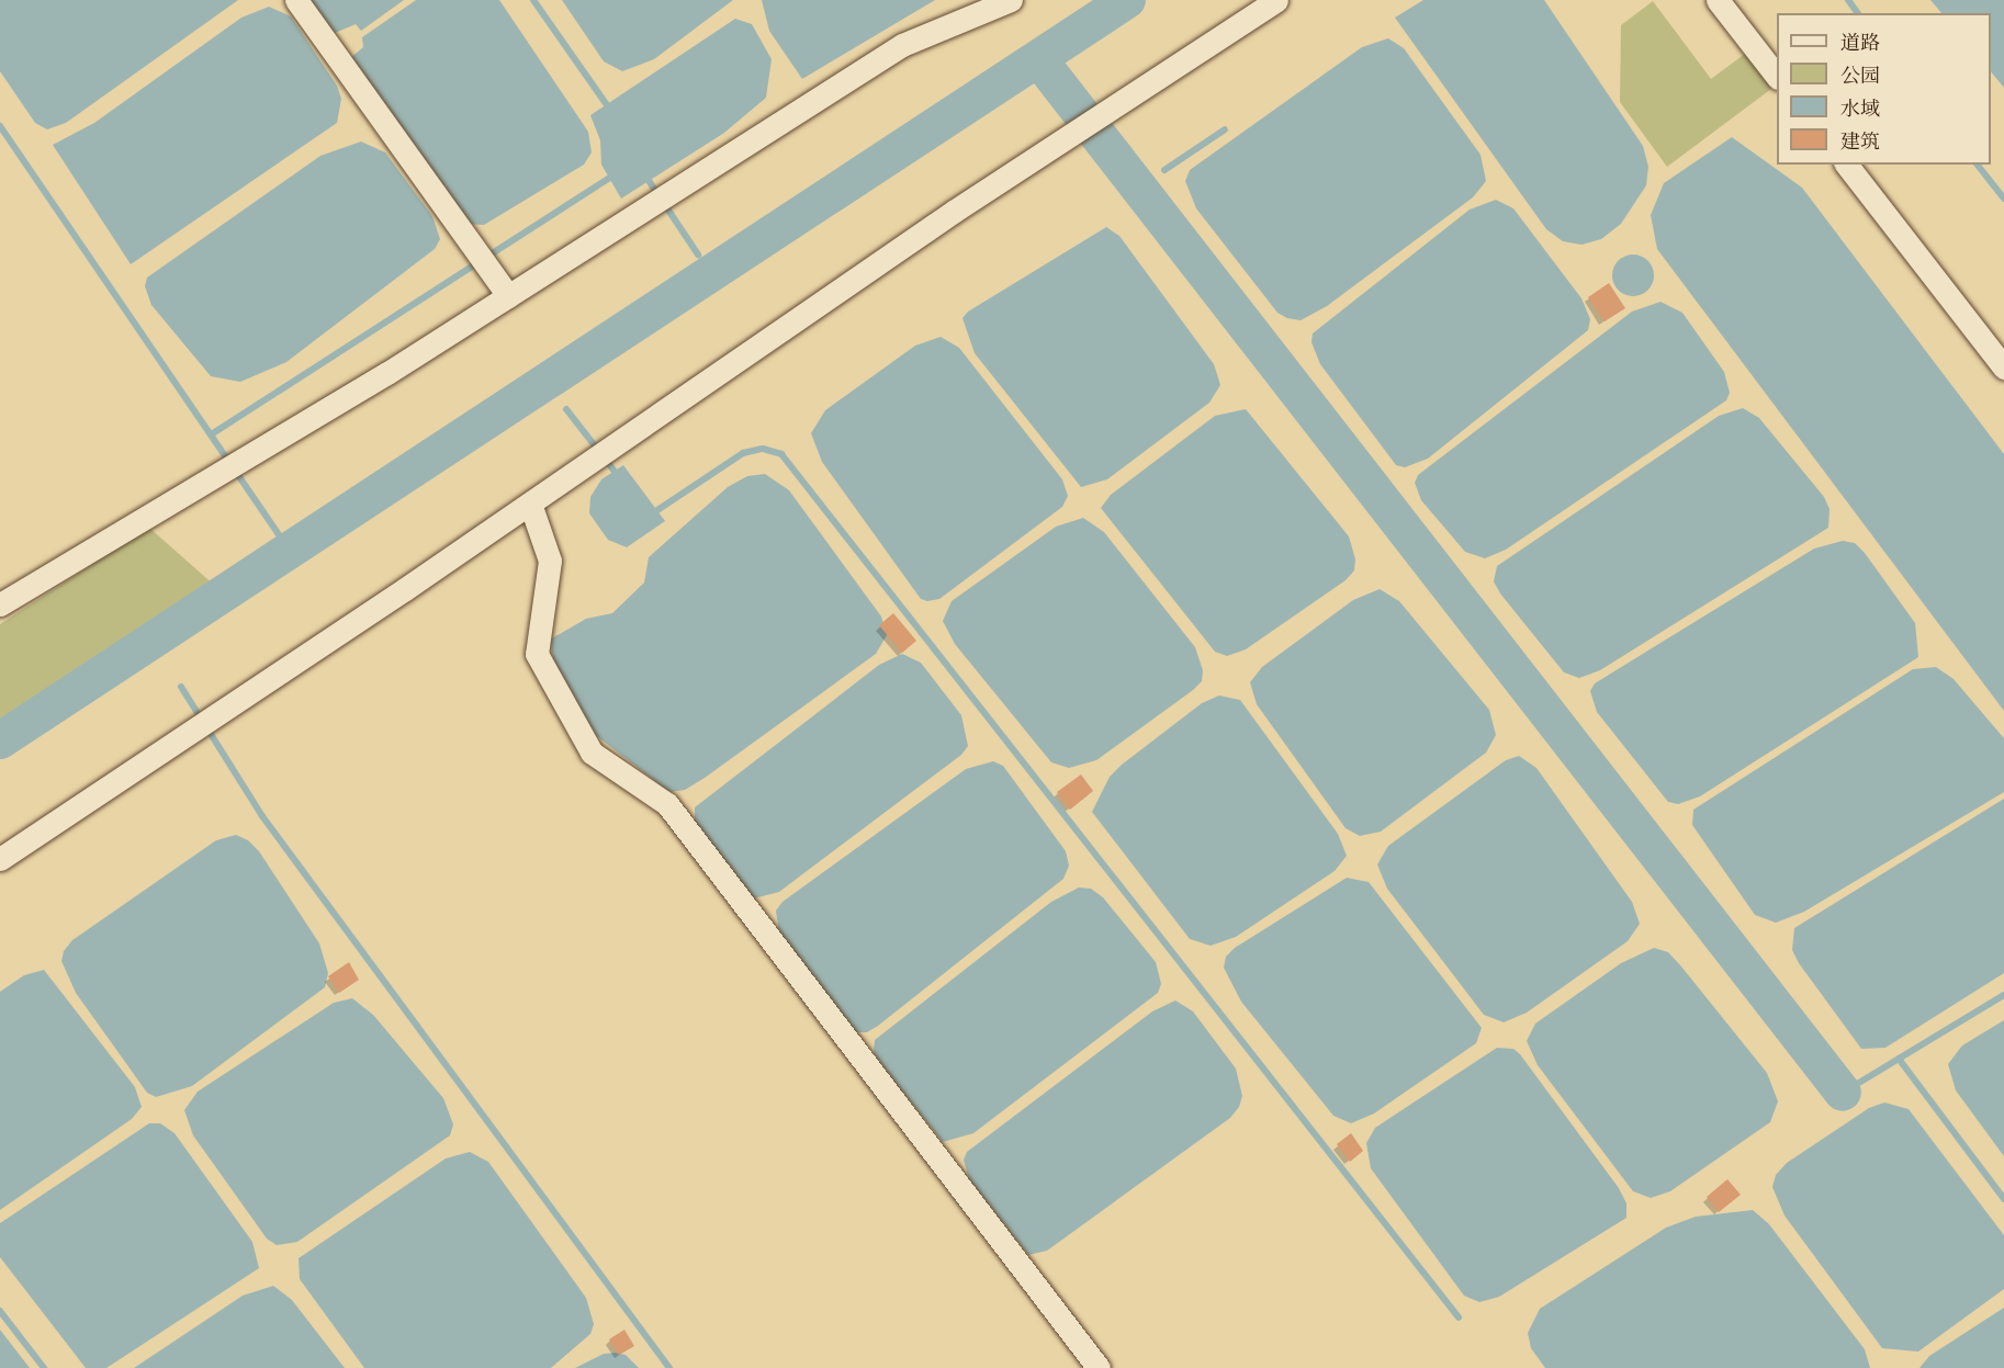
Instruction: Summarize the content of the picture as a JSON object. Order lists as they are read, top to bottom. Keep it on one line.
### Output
{"legend":["道路","公园","水域","建筑"]}
